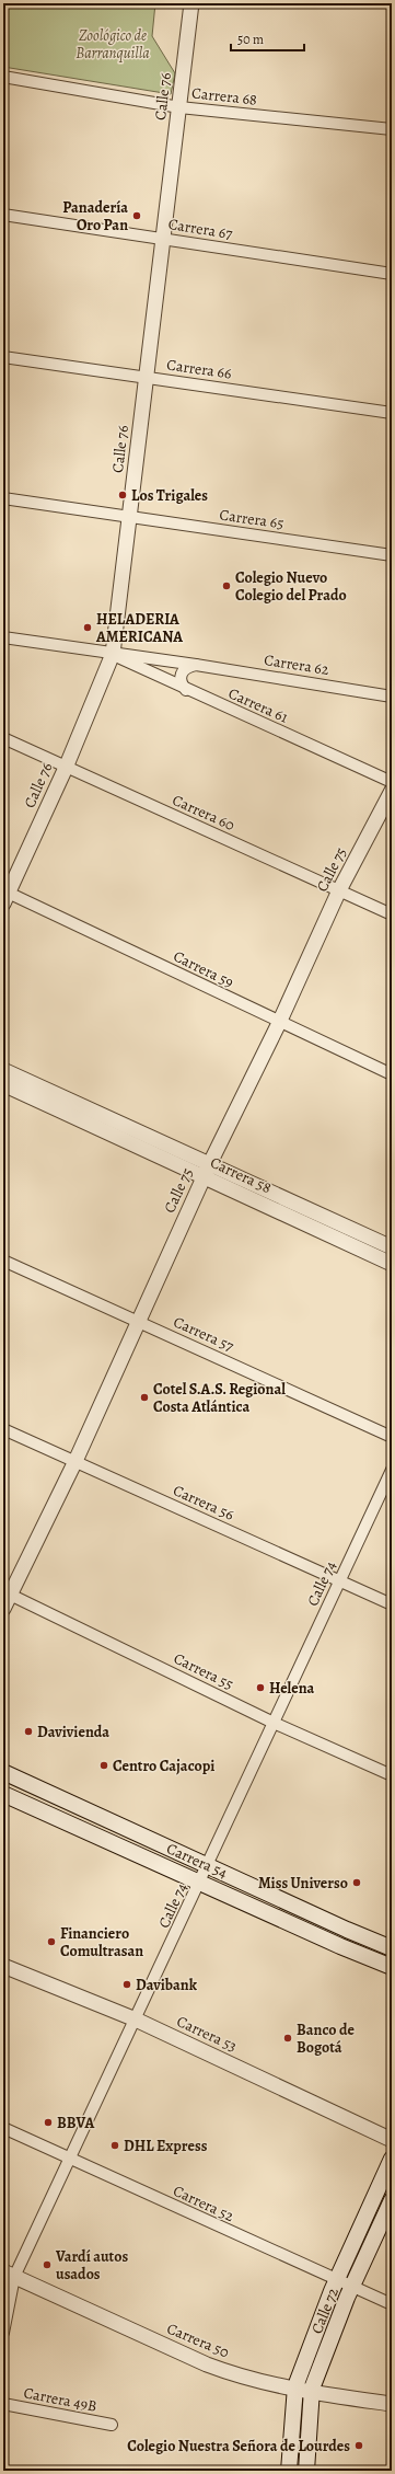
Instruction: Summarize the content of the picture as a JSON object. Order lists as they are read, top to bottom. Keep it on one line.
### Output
{"streets":{"main road":["Carrera 54","Calle 72"],"street":["Calle 76","Carrera 68","Carrera 67","Carrera 66","Carrera 65","Carrera 62","Carrera 61","Carrera 60","Calle 75","Carrera 59","Carrera 58","Carrera 57","Carrera 56","Calle 74","Carrera 55","Carrera 53","Carrera 52","Carrera 50","Carrera 49B"]},"crossings":[["Calle 76","Carrera 68"],["Calle 76","Carrera 67"],["Calle 76","Carrera 66"],["Calle 76","Carrera 65"],["Calle 76","Carrera 62"],["Calle 76","Carrera 61"],["Calle 76","Carrera 60"],["Calle 76","Carrera 59"],["Carrera 62","Carrera 61"],["Carrera 60","Calle 75"],["Calle 75","Carrera 59"],["Calle 75","Carrera 58"],["Calle 75","Carrera 57"],["Calle 75","Carrera 56"],["Calle 75","Carrera 55"],["Carrera 56","Calle 74"],["Calle 74","Carrera 55"],["Calle 74","Carrera 54"],["Calle 74","Carrera 53"],["Calle 74","Carrera 52"],["Calle 74","Carrera 50"],["Carrera 52","Calle 72"],["Calle 72","Carrera 50"]],"parks":["Zoológico de Barranquilla"],"places":["Panadería Oro Pan","Los Trigales","Colegio Nuevo Colegio del Prado","HELADERIA AMERICANA","Cotel S.A.S. Regional Costa Atlántica","Helena","Davivienda","Centro Cajacopi","Miss Universo","Financiero Comultrasan","Davibank","Banco de Bogotá","BBVA","DHL Express","Vardí autos usados","Colegio Nuestra Señora de Lourdes"],"scale_bar":"50 m"}
